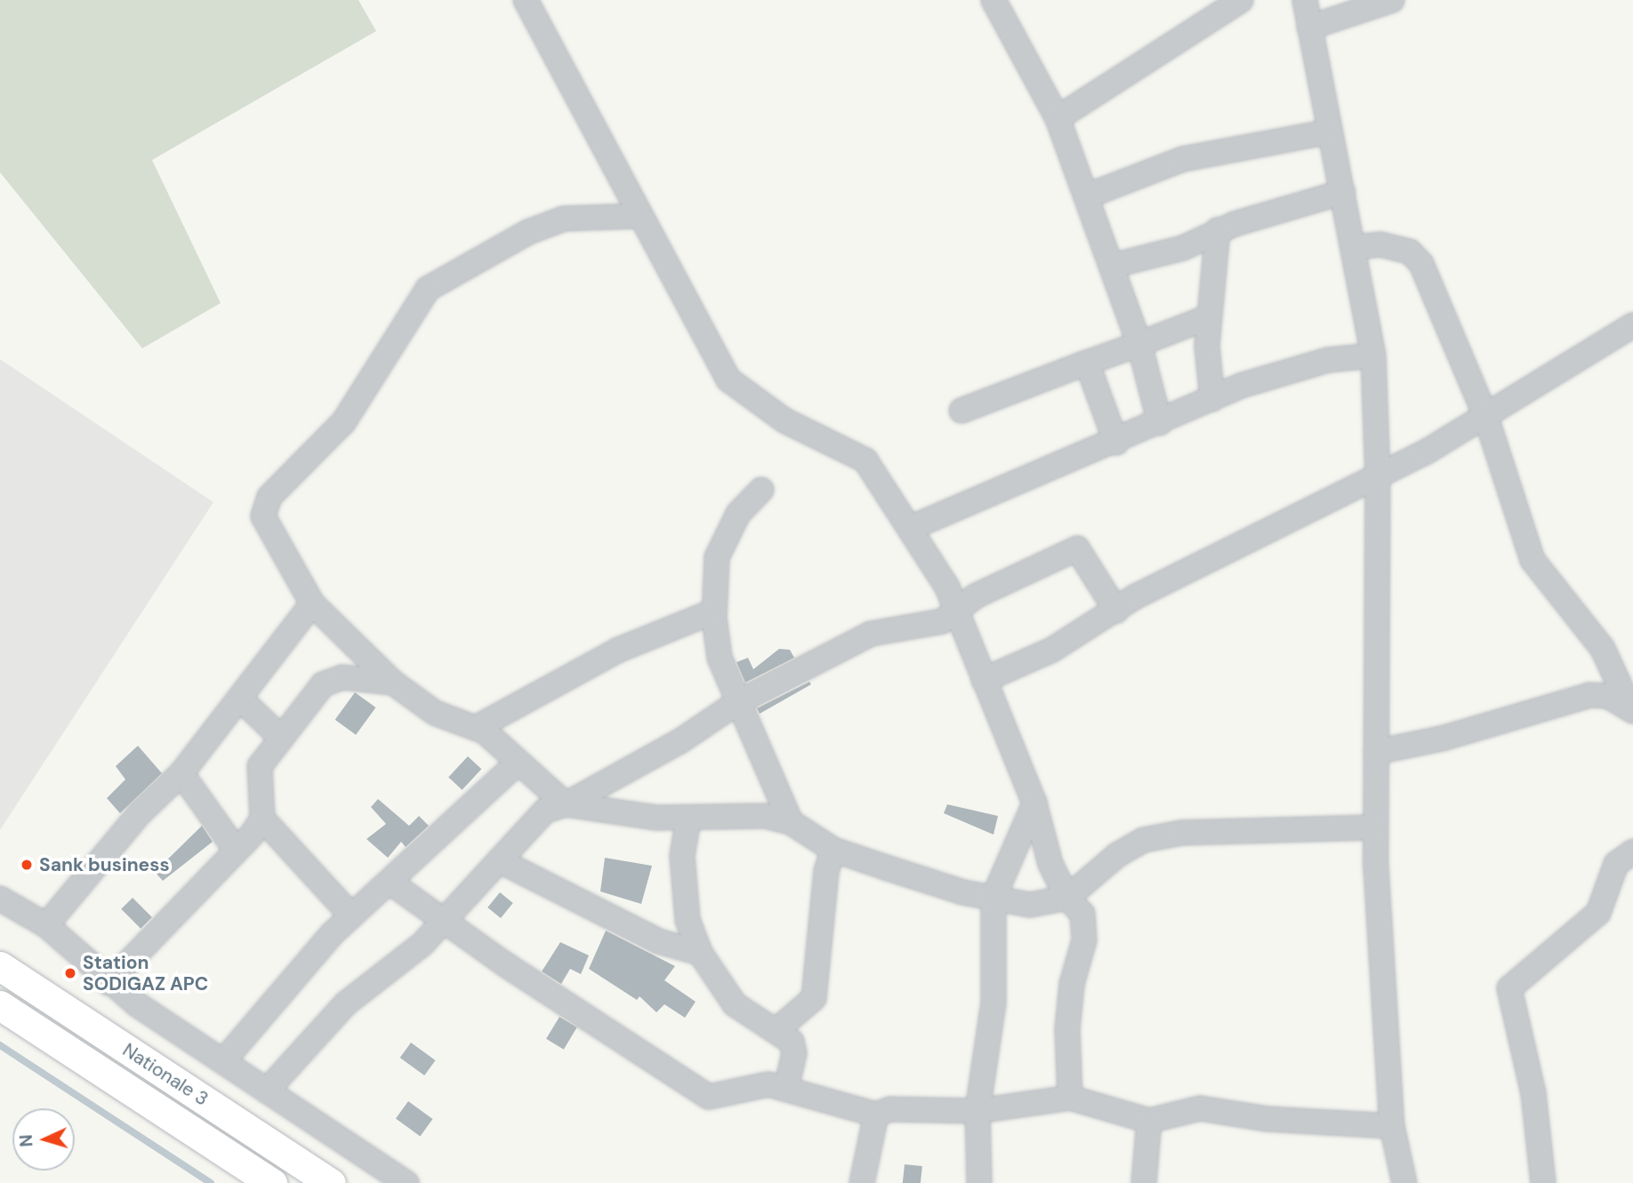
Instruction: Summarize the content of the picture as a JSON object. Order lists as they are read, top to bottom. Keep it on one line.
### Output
{"streets":{"main road":["Nationale 3"]},"places":["Sank business","Station SODIGAZ APC"],"north":"left"}
